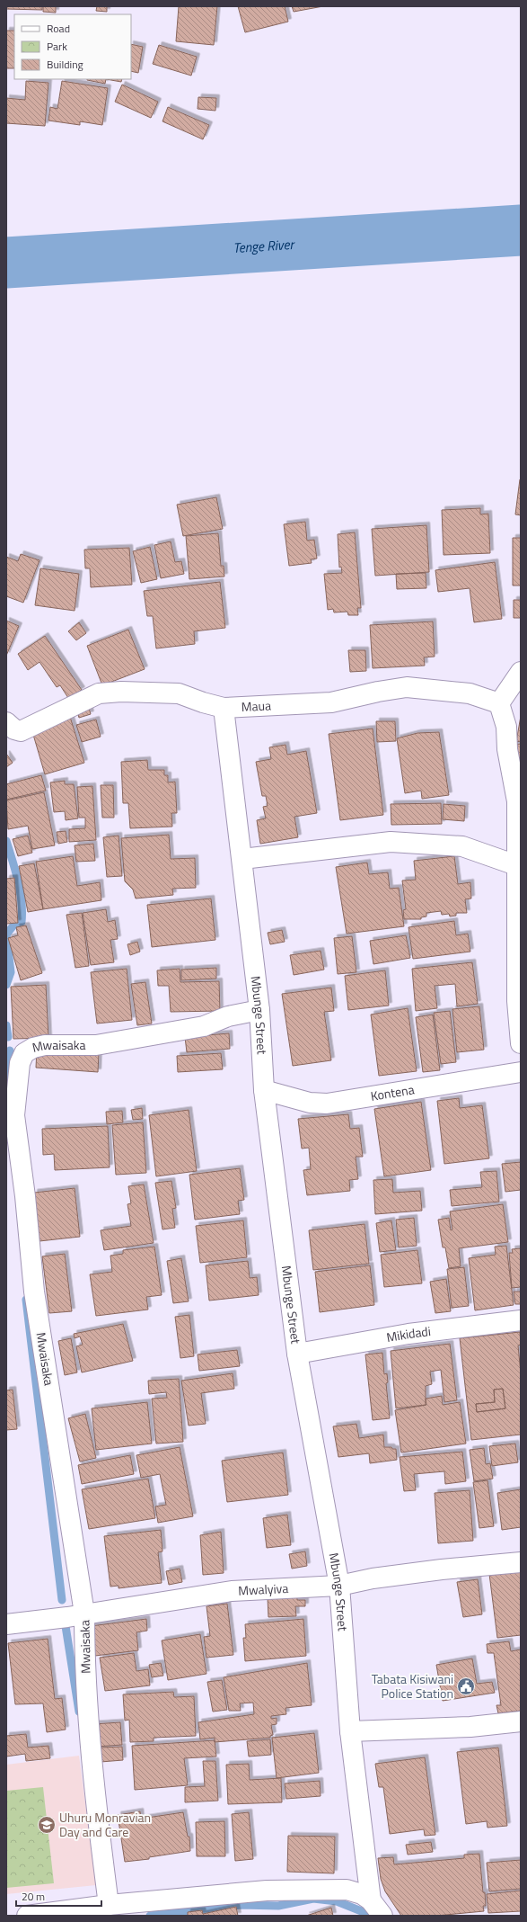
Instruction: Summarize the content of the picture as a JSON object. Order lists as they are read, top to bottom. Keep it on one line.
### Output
{"streets":{"street":["Maua","Mbunge Street","Mwaisaka","Kontena","Mikidadi","Mwalyiva"]},"crossings":[["Maua","Mbunge Street"],["Mbunge Street","Mwaisaka"],["Mbunge Street","Kontena"],["Mbunge Street","Mikidadi"],["Mbunge Street","Mwalyiva"],["Mwaisaka","Mwalyiva"]],"water":["Tenge River"],"places":{"public building":["Tabata Kisiwani Police Station"],"school or university":["Uhuru Monravian Day and Care"]},"legend":["Road","Park","Building"],"scale_bar":"20 m"}
